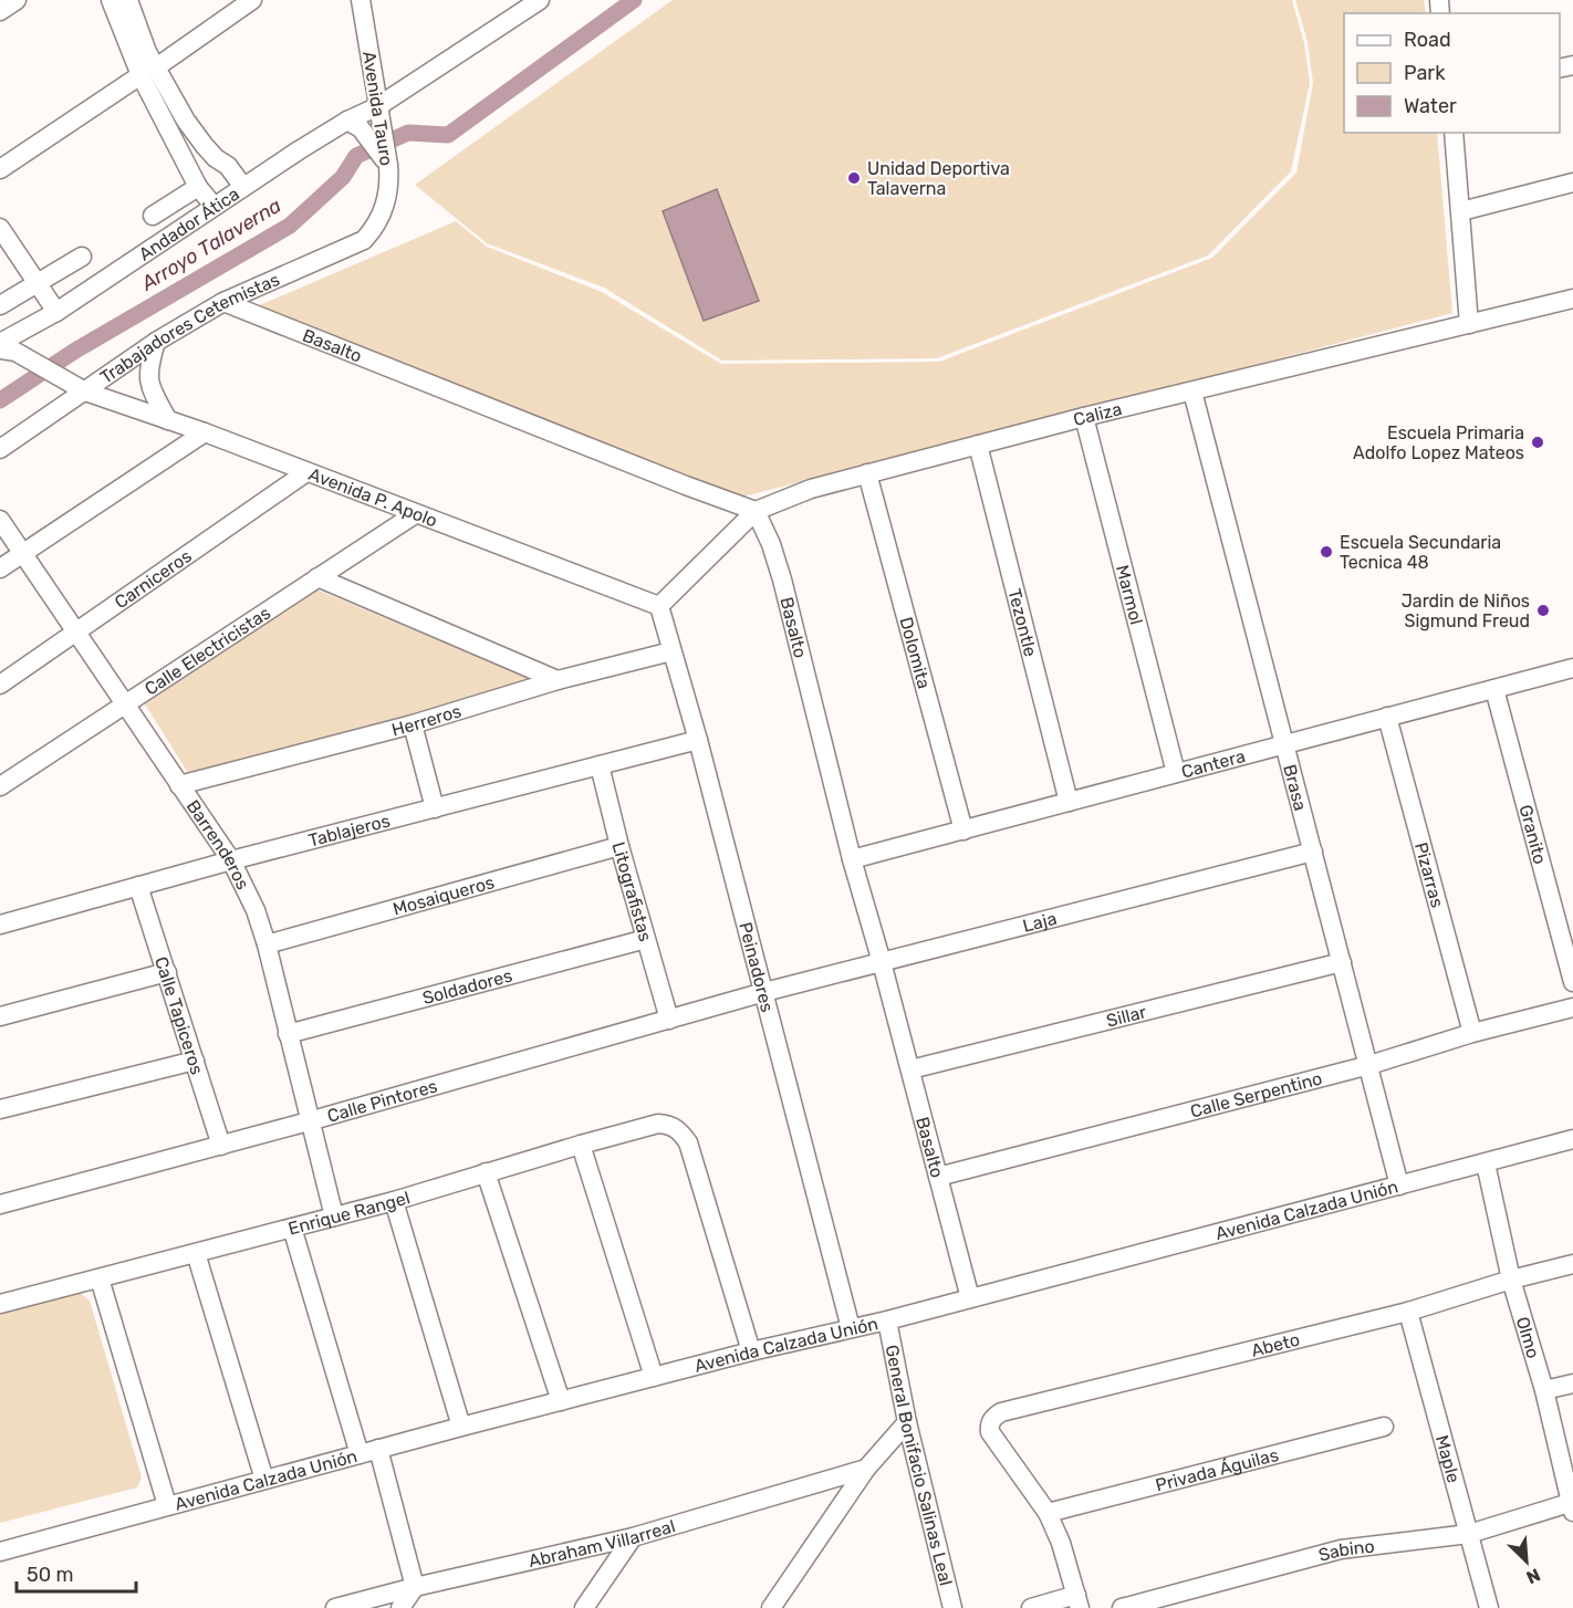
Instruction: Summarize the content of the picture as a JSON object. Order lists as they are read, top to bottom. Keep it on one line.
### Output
{"streets":{"street":["Avenida Tauro","Andador Ática","Trabajadores Cetemistas","Basalto","Caliza","Avenida P. Apolo","Carniceros","Marmol","Tezontle","Calle Electricistas","Dolomita","Herreros","Cantera","Brasa","Tablajeros","Granito","Barrenderos","Pizarras","Litografistas","Mosaiqueros","Laja","Peinadores","Soldadores","Calle Tapiceros","Sillar","Calle Serpentino","Calle Pintores","Avenida Calzada Unión","Enrique Rangel","Olmo","Abeto","Maple","General Bonifacio Salinas Leal","Privada Águilas","Abraham Villarreal","Sabino"]},"crossings":[["Avenida Tauro","Andador Ática"],["Avenida Tauro","Trabajadores Cetemistas"],["Andador Ática","Avenida P. Apolo"],["Trabajadores Cetemistas","Basalto"],["Trabajadores Cetemistas","Avenida P. Apolo"],["Basalto","Caliza"],["Basalto","Cantera"],["Basalto","Laja"],["Basalto","Sillar"],["Basalto","Calle Serpentino"],["Basalto","Avenida Calzada Unión"],["Caliza","Avenida P. Apolo"],["Caliza","Marmol"],["Caliza","Tezontle"],["Caliza","Dolomita"],["Caliza","Brasa"],["Caliza","Peinadores"],["Avenida P. Apolo","Carniceros"],["Avenida P. Apolo","Calle Electricistas"],["Avenida P. Apolo","Peinadores"],["Carniceros","Barrenderos"],["Marmol","Cantera"],["Tezontle","Cantera"],["Calle Electricistas","Barrenderos"],["Dolomita","Cantera"],["Herreros","Barrenderos"],["Herreros","Peinadores"],["Cantera","Brasa"],["Cantera","Granito"],["Cantera","Pizarras"],["Brasa","Laja"],["Brasa","Sillar"],["Brasa","Calle Serpentino"],["Brasa","Avenida Calzada Unión"],["Tablajeros","Barrenderos"],["Tablajeros","Litografistas"],["Tablajeros","Peinadores"],["Tablajeros","Calle Tapiceros"],["Barrenderos","Mosaiqueros"],["Barrenderos","Soldadores"],["Barrenderos","Calle Pintores"],["Barrenderos","Enrique Rangel"],["Pizarras","Calle Serpentino"],["Litografistas","Mosaiqueros"],["Litografistas","Soldadores"],["Litografistas","Calle Pintores"],["Laja","Peinadores"],["Laja","Calle Pintores"],["Peinadores","Calle Pintores"],["Peinadores","Avenida Calzada Unión"],["Calle Tapiceros","Calle Pintores"],["Avenida Calzada Unión","Enrique Rangel"],["Avenida Calzada Unión","Olmo"],["Avenida Calzada Unión","General Bonifacio Salinas Leal"],["Olmo","Abeto"],["Olmo","Sabino"],["Abeto","Maple"],["Abeto","Privada Águilas"],["Maple","Sabino"]],"water":["Arroyo Talaverna"],"places":["Unidad Deportiva Talaverna","Escuela Primaria Adolfo Lopez Mateos","Escuela Secundaria Tecnica 48","Jardin de Niños Sigmund Freud"],"legend":["Road","Park","Water"],"scale_bar":"50 m","north":"bottom right"}
